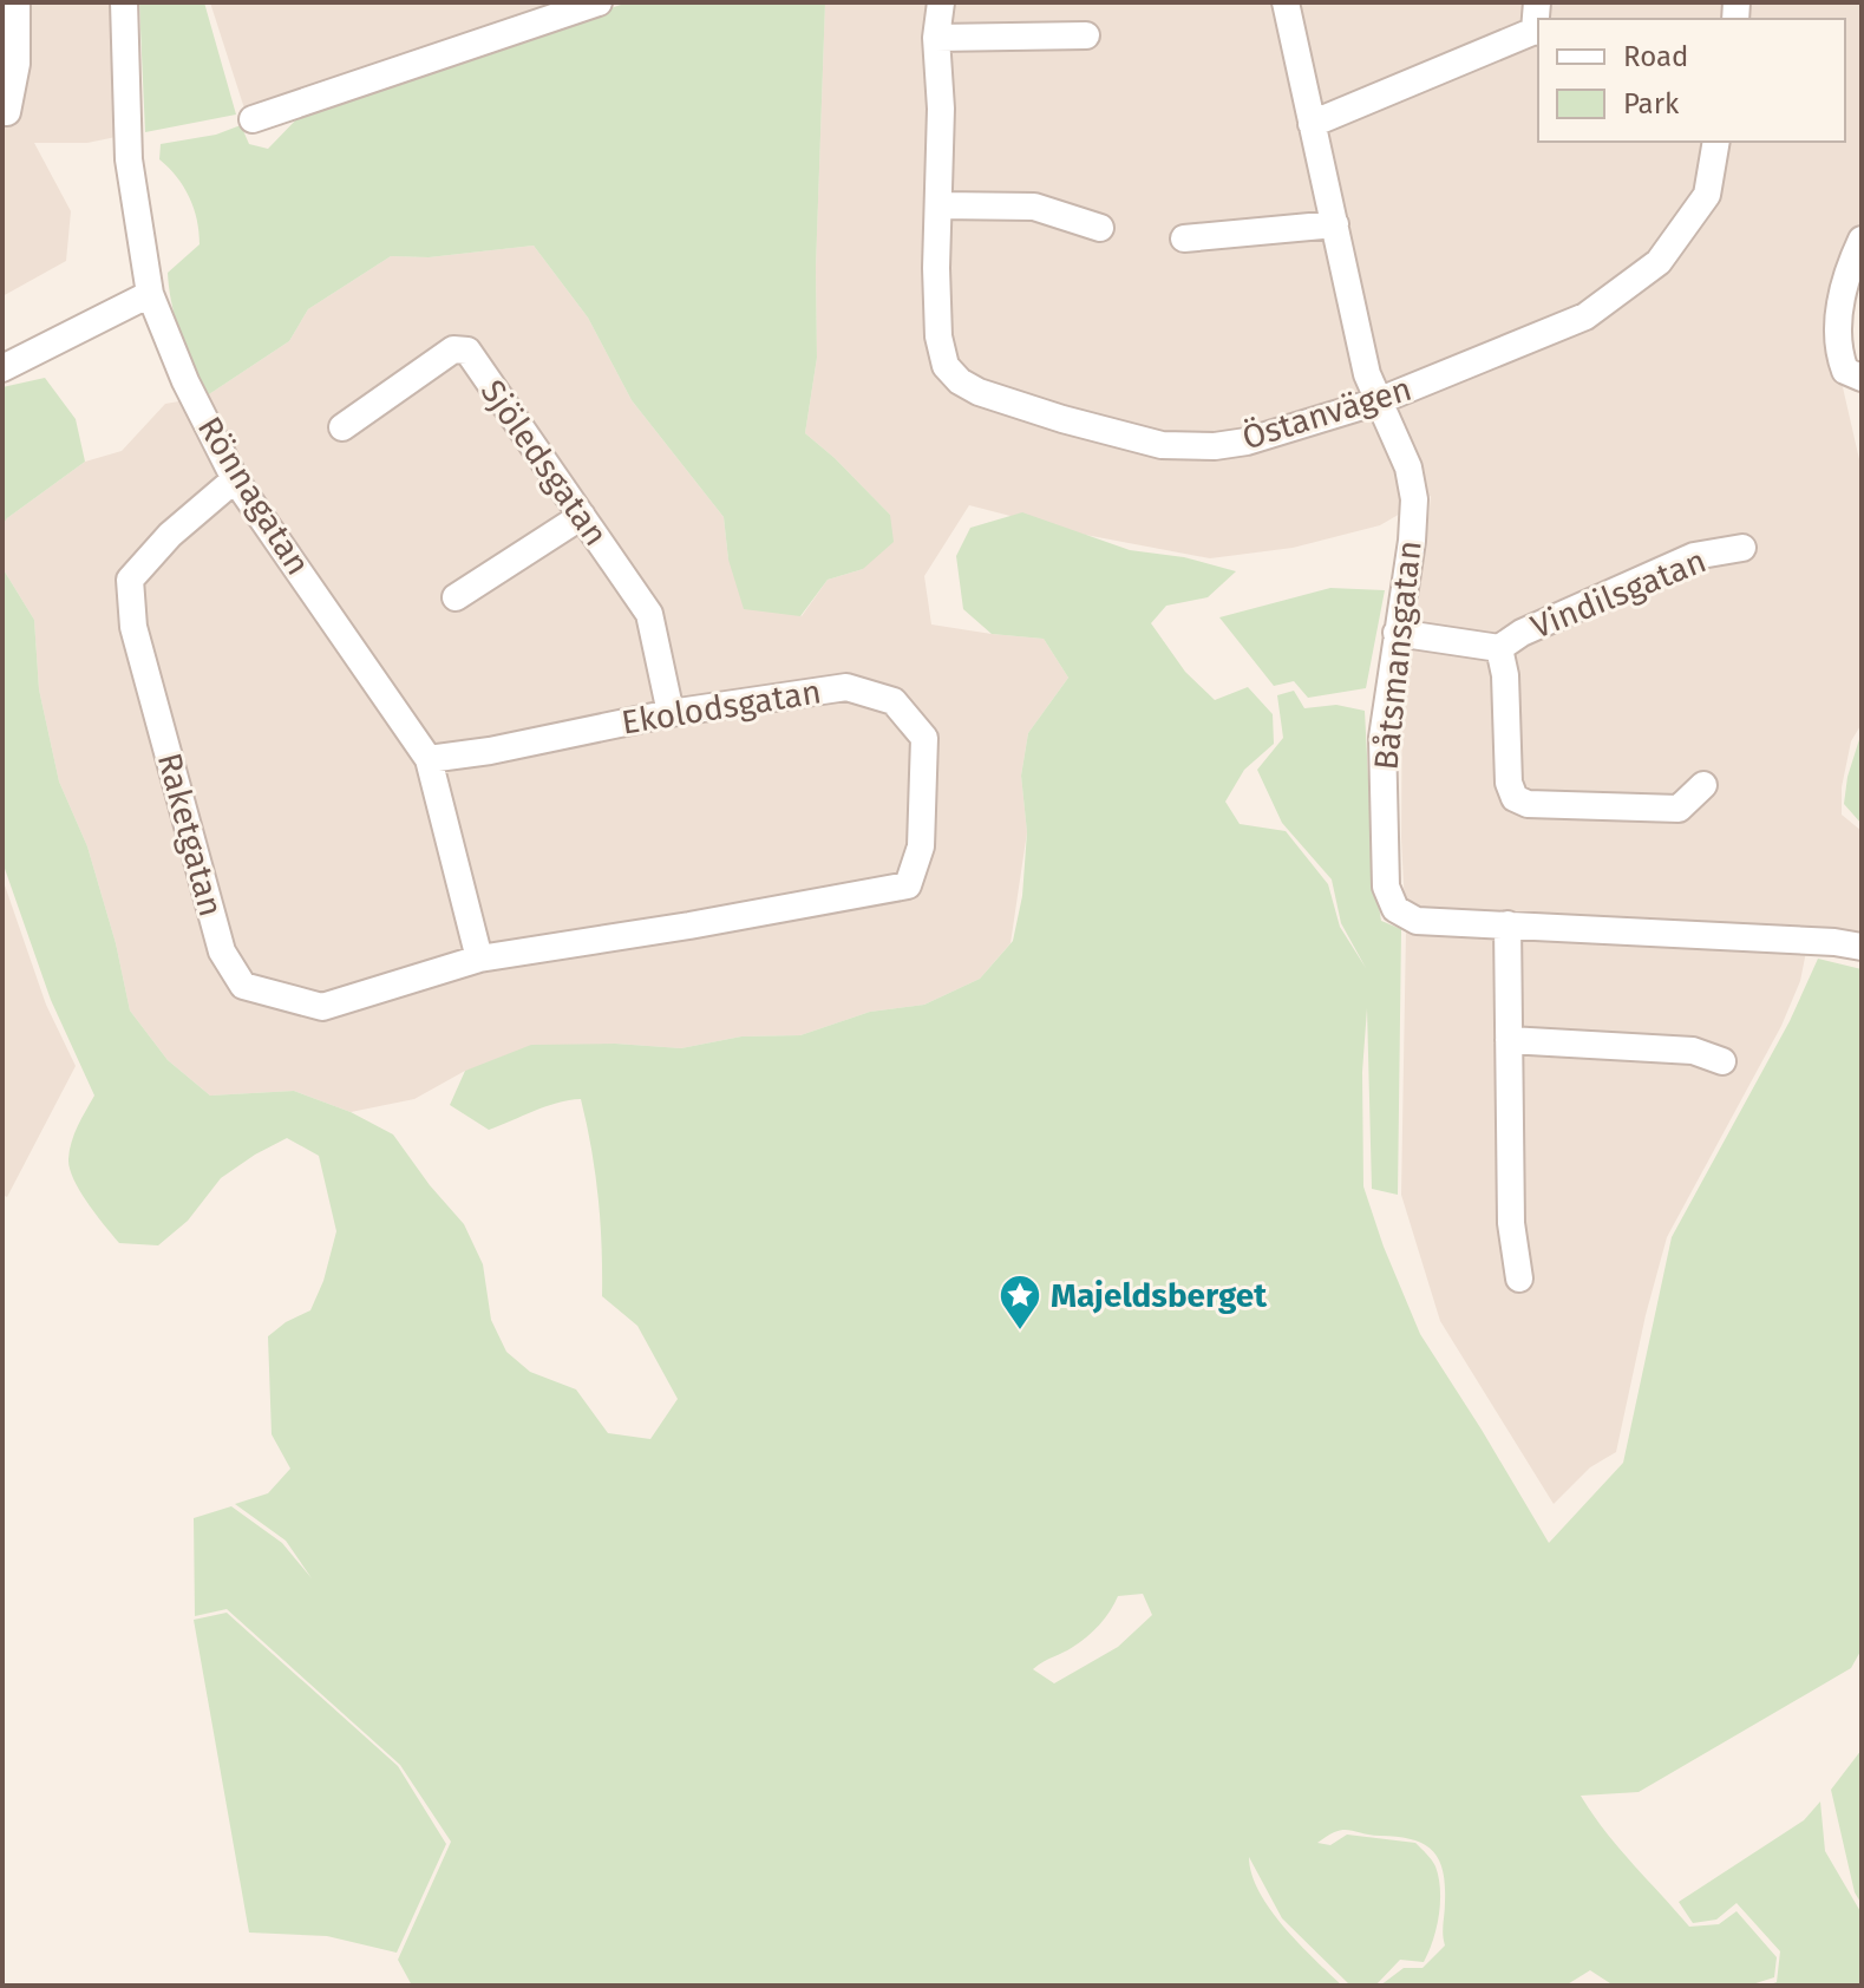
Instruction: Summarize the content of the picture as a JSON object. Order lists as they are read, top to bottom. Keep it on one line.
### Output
{"streets":{"street":["Östanvägen","Sjöledsgatan","Rönnagatan","Vindilsgatan","Båtsmansgatan","Ekolodsgatan","Raketgatan"]},"crossings":[["Östanvägen","Båtsmansgatan"],["Sjöledsgatan","Ekolodsgatan"],["Rönnagatan","Ekolodsgatan"],["Rönnagatan","Raketgatan"],["Vindilsgatan","Båtsmansgatan"],["Ekolodsgatan","Raketgatan"]],"places":{"place":["Majeldsberget"]},"legend":["Road","Park"]}
